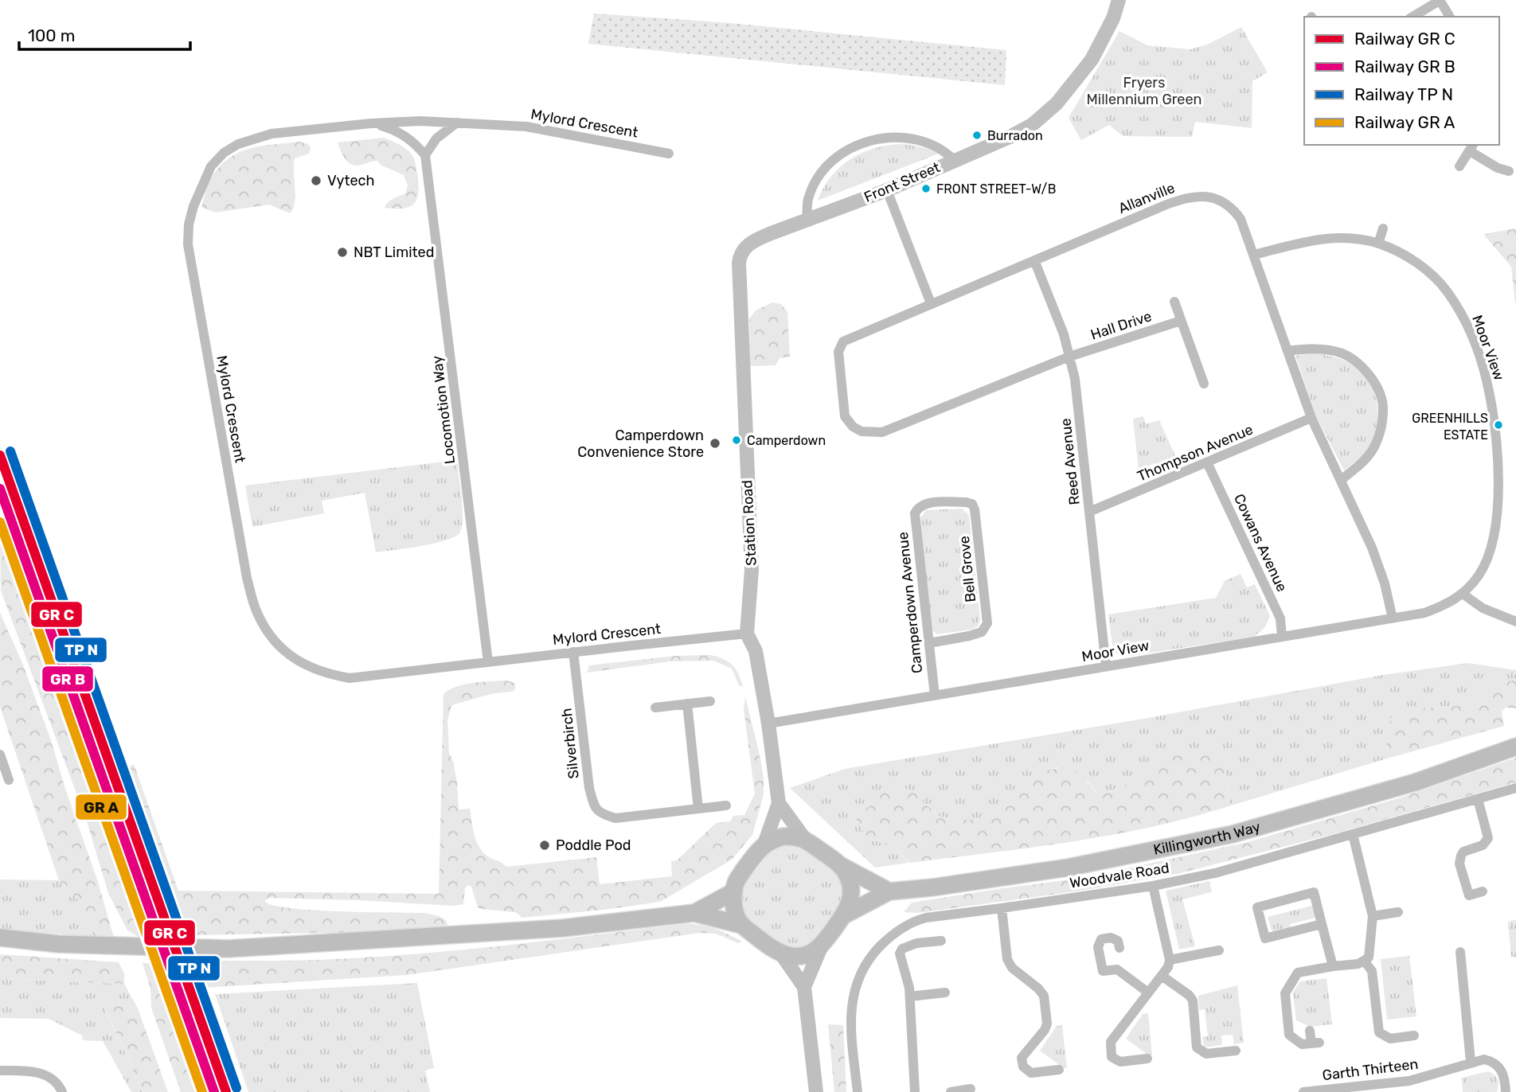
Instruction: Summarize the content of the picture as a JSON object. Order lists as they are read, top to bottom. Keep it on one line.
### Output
{"streets":{"main road":["Front Street","Station Road","Killingworth Way"],"street":["Mylord Crescent","Allanville","Hall Drive","Moor View","Locomotion Way","Thompson Avenue","Reed Avenue","Cowans Avenue","Bell Grove","Camperdown Avenue","Silverbirch","Woodvale Road","Garth Thirteen"]},"crossings":[["Mylord Crescent","Locomotion Way"],["Mylord Crescent","Station Road"],["Mylord Crescent","Silverbirch"],["Front Street","Station Road"],["Allanville","Hall Drive"],["Allanville","Moor View"],["Allanville","Thompson Avenue"],["Allanville","Reed Avenue"],["Hall Drive","Reed Avenue"],["Moor View","Reed Avenue"],["Moor View","Station Road"],["Moor View","Cowans Avenue"],["Moor View","Camperdown Avenue"],["Thompson Avenue","Reed Avenue"],["Thompson Avenue","Cowans Avenue"],["Station Road","Killingworth Way"],["Bell Grove","Camperdown Avenue"]],"parks":["Fryers Millennium Green"],"places":["Burradon","Vytech","FRONT STREET-W/B","NBT Limited","GREENHILLS ESTATE","Camperdown","Camperdown Convenience Store","Poddle Pod"],"legend":["Railway GR C","Railway GR B","Railway TP N","Railway GR A"],"scale_bar":"100 m"}
